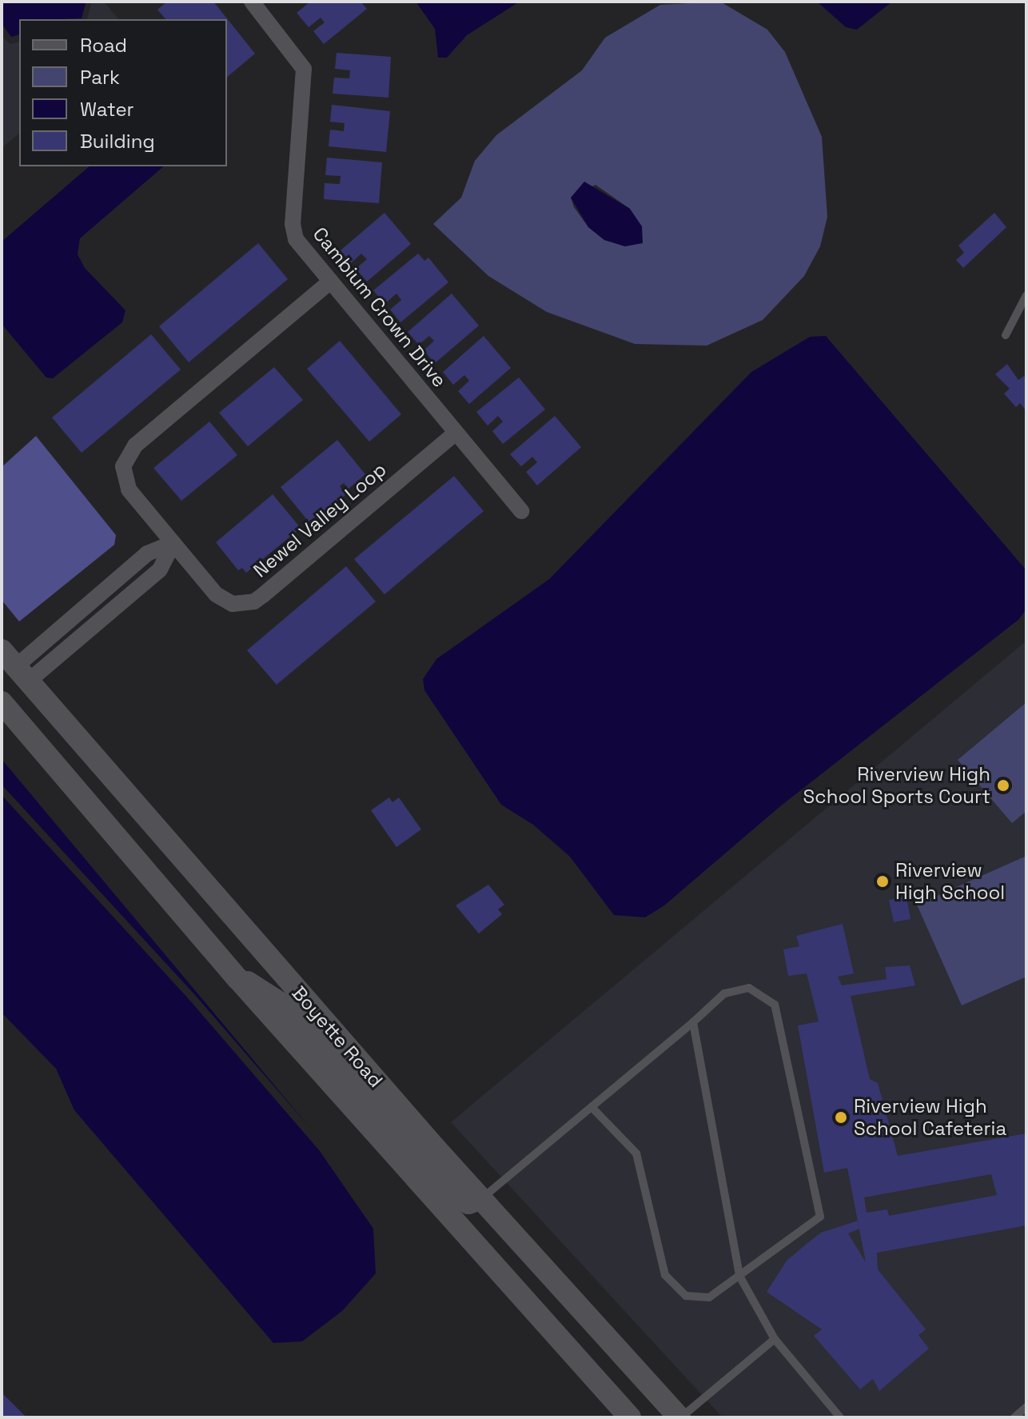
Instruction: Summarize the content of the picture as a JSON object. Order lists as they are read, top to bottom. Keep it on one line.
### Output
{"streets":{"main road":["Boyette Road"],"street":["Cambium Crown Drive","Newel Valley Loop"]},"crossings":[["Cambium Crown Drive","Newel Valley Loop"]],"places":["Riverview High School Sports Court","Riverview High School","Riverview High School Cafeteria"],"legend":["Road","Park","Water","Building"]}
